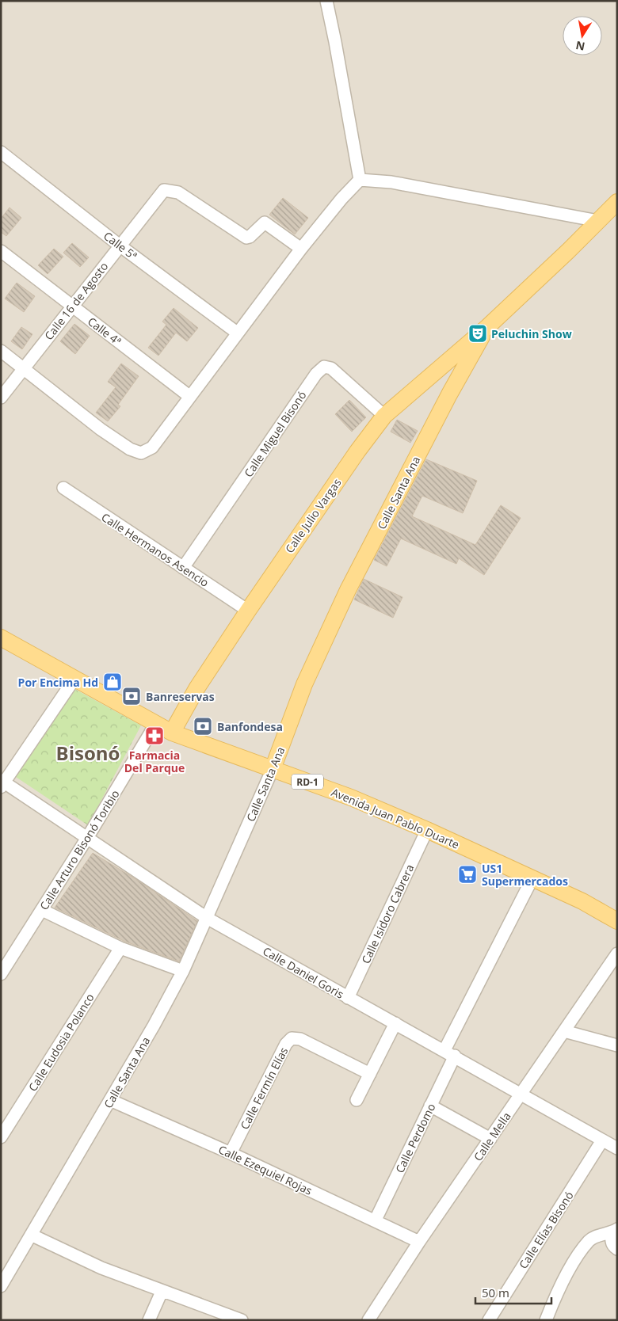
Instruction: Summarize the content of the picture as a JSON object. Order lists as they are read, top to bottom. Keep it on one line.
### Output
{"streets":{"main road":["Calle Santa Ana","Calle Julio Vargas","RD-1","Avenida Juan Pablo Duarte"],"street":["Calle 5ª","Calle 16 de Agosto","Calle 4ª","Calle Miguel Bisonó","Calle Hermanos Asencio","Calle Arturo Bisonó Toribio","Calle Isidoro Cabrera","Calle Daniel Goris","Calle Eudosia Polanco","Calle Fermín Elías","Calle Mella","Calle Perdomo","Calle Ezequiel Rojas","Calle Elías Bisonó"]},"crossings":[["Calle 5ª","Calle 16 de Agosto"],["Calle 16 de Agosto","Calle 4ª"],["Calle Miguel Bisonó","Calle Julio Vargas"],["Calle Miguel Bisonó","Calle Hermanos Asencio"],["Calle Santa Ana","Calle Julio Vargas"],["Calle Santa Ana","Avenida Juan Pablo Duarte"],["Calle Santa Ana","Calle Daniel Goris"],["Calle Santa Ana","Calle Ezequiel Rojas"],["Calle Julio Vargas","Calle Hermanos Asencio"],["Calle Julio Vargas","Avenida Juan Pablo Duarte"],["Avenida Juan Pablo Duarte","Calle Arturo Bisonó Toribio"],["Avenida Juan Pablo Duarte","Calle Isidoro Cabrera"],["Avenida Juan Pablo Duarte","Calle Perdomo"],["Calle Arturo Bisonó Toribio","Calle Daniel Goris"],["Calle Isidoro Cabrera","Calle Daniel Goris"],["Calle Daniel Goris","Calle Mella"],["Calle Daniel Goris","Calle Perdomo"],["Calle Daniel Goris","Calle Elías Bisonó"],["Calle Fermín Elías","Calle Ezequiel Rojas"],["Calle Mella","Calle Ezequiel Rojas"],["Calle Perdomo","Calle Ezequiel Rojas"]],"districts":["Bisonó"],"places":{"theatre":["Peluchin Show"],"shop":["Por Encima Hd"],"bank":["Banreservas","Banfondesa"],"pharmacy":["Farmacia Del Parque"],"supermarket":["US1 Supermercados"]},"scale_bar":"50 m","north":"bottom"}
